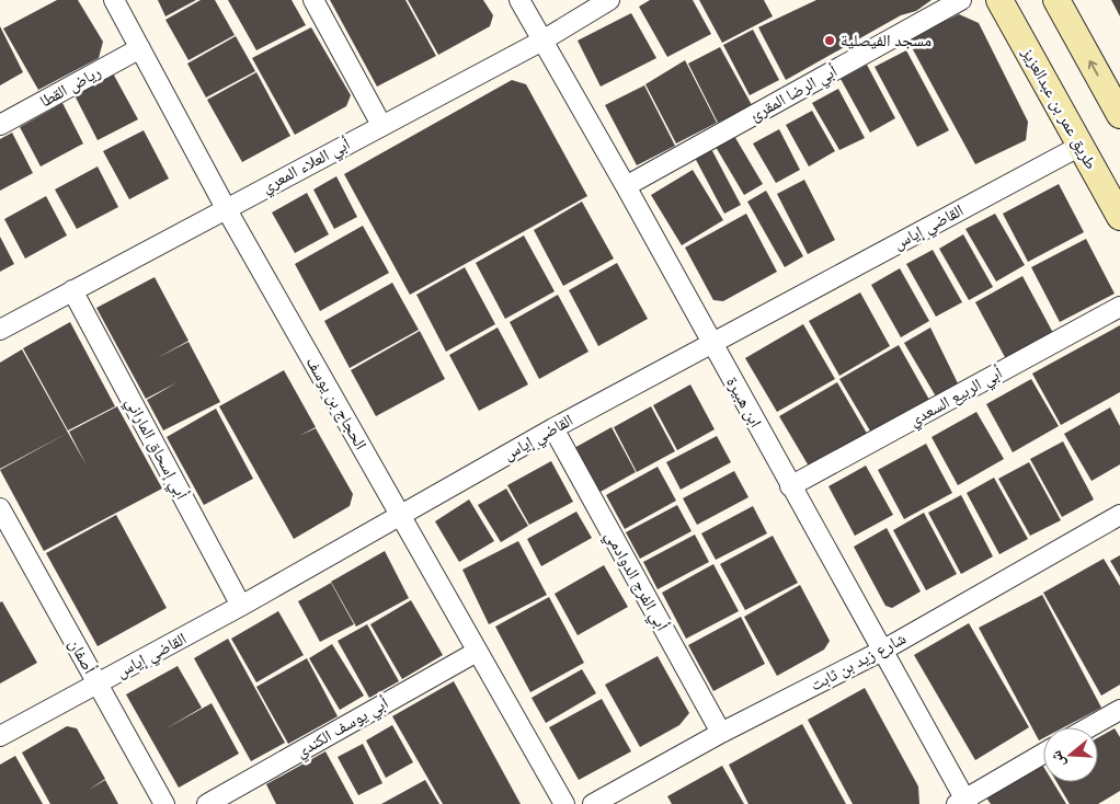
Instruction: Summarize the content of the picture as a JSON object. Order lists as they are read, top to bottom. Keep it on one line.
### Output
{"streets":{"main road":["طريق عمر بن عبدالعزيز"],"street":["رياض القطا","أبي الرضا المقرئ","أبي العلاء المعري","القاضي إياس","أبي الربيع السعدي","ابن هبيرة","الحجاج بن يوسف","أبي إسحاق الماراني","أبي الفرج الدوادمي","أصفان","شارع زيد بن ثابت","أبي يوسف الكندي"]},"crossings":[["رياض القطا","الحجاج بن يوسف"],["أبي الرضا المقرئ","ابن هبيرة"],["طريق عمر بن عبدالعزيز","القاضي إياس"],["أبي العلاء المعري","ابن هبيرة"],["أبي العلاء المعري","الحجاج بن يوسف"],["أبي العلاء المعري","أبي إسحاق الماراني"],["القاضي إياس","ابن هبيرة"],["القاضي إياس","الحجاج بن يوسف"],["القاضي إياس","أبي إسحاق الماراني"],["القاضي إياس","أبي الفرج الدوادمي"],["القاضي إياس","أصفان"],["أبي الربيع السعدي","ابن هبيرة"],["ابن هبيرة","شارع زيد بن ثابت"],["الحجاج بن يوسف","أبي يوسف الكندي"],["أبي الفرج الدوادمي","شارع زيد بن ثابت"]],"places":["مسجد الفيصلية"],"north":"left"}
